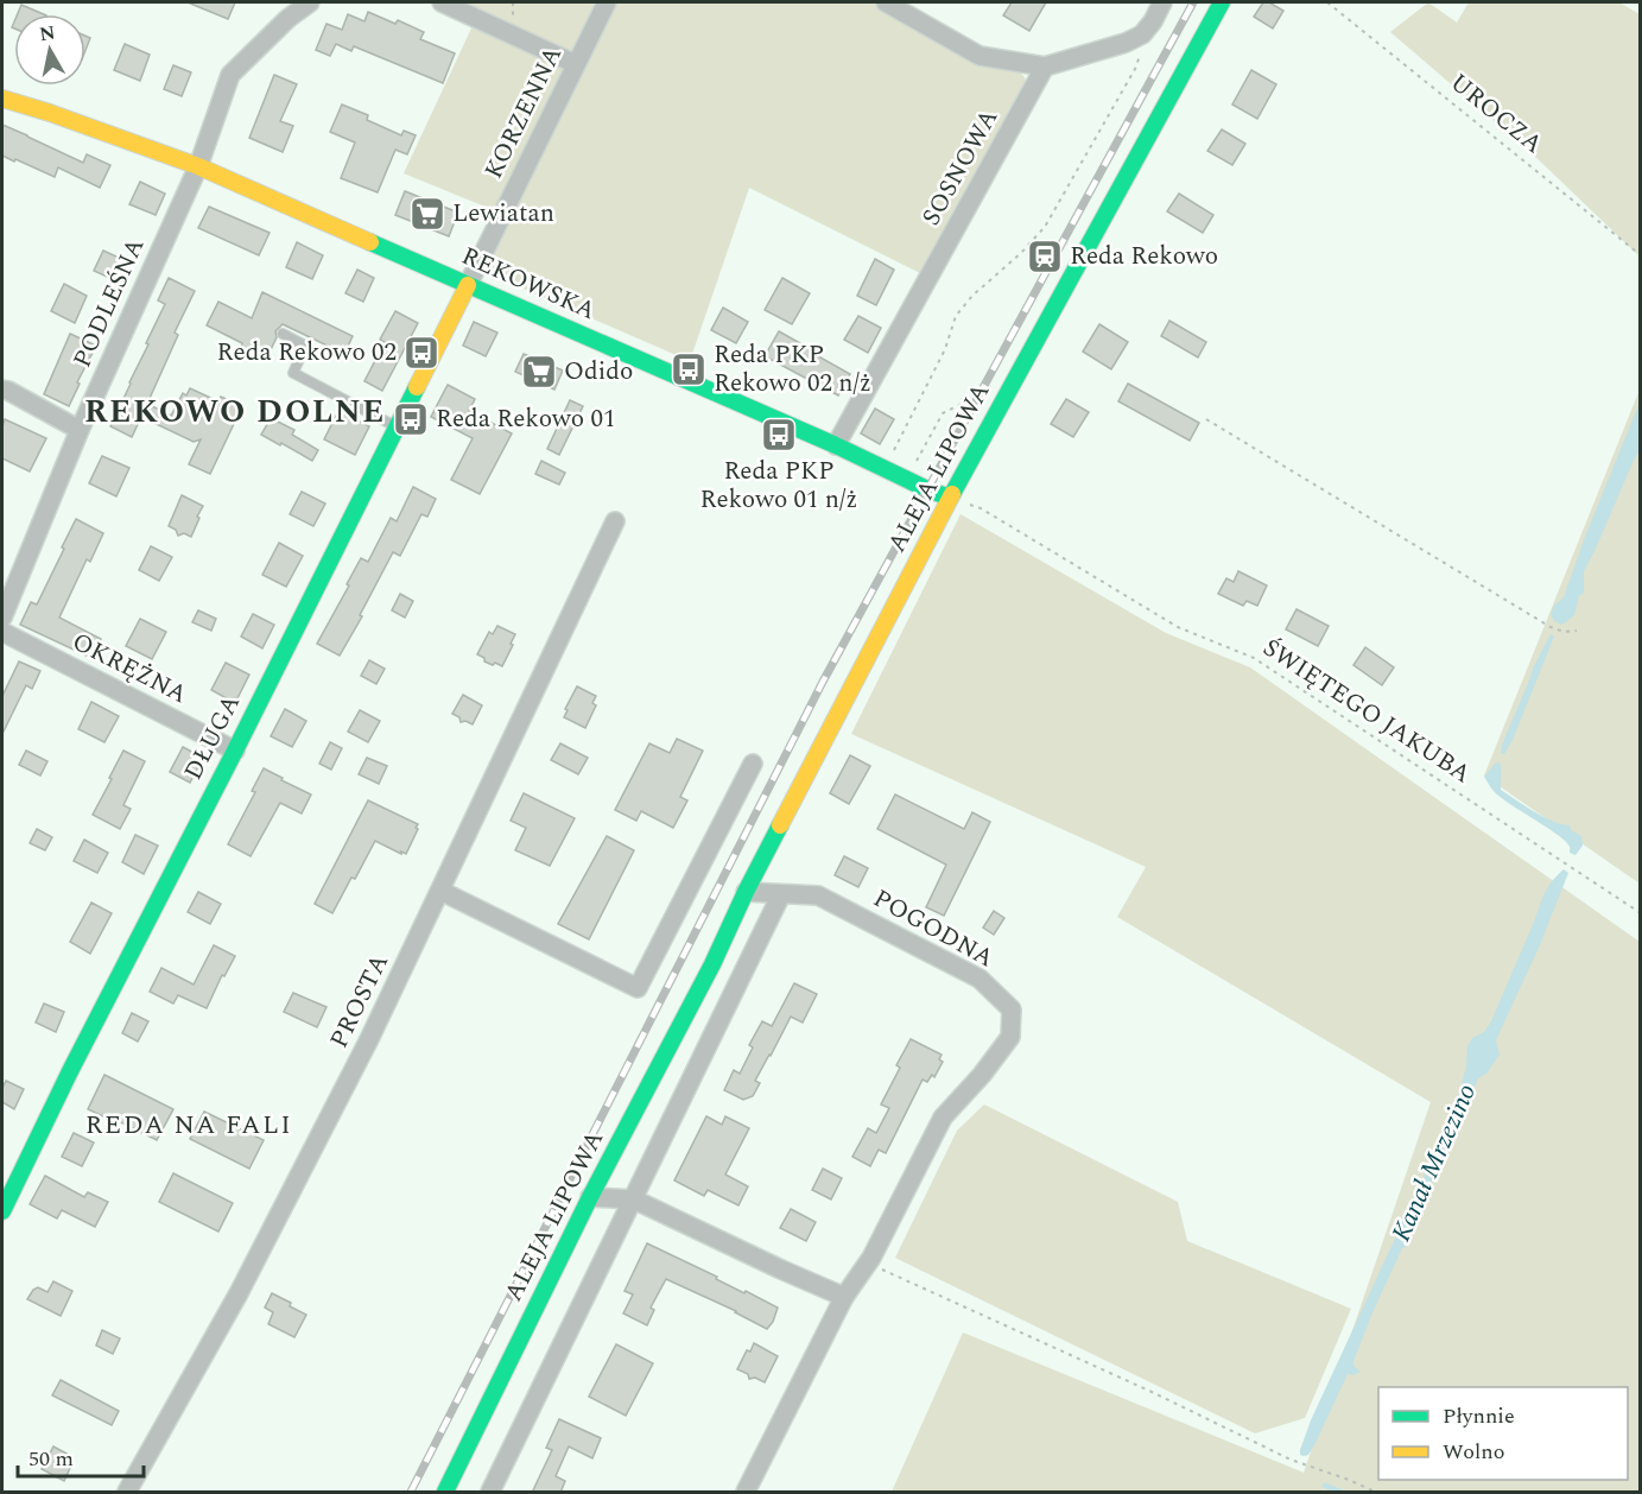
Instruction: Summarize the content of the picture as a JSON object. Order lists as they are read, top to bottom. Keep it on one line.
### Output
{"streets":{"street":["KORZENNA","SOSNOWA","REKOWSKA","PODLEŚNA","ALEJA LIPOWA","OKRĘŻNA","DŁUGA","POGODNA","PROSTA"],"path":["UROCZA","ŚWIĘTEGO JAKUBA"]},"crossings":[["KORZENNA","REKOWSKA"],["KORZENNA","DŁUGA"],["SOSNOWA","REKOWSKA"],["REKOWSKA","PODLEŚNA"],["REKOWSKA","ALEJA LIPOWA"],["REKOWSKA","ŚWIĘTEGO JAKUBA"],["REKOWSKA","DŁUGA"],["ALEJA LIPOWA","ŚWIĘTEGO JAKUBA"],["ALEJA LIPOWA","POGODNA"],["OKRĘŻNA","DŁUGA"]],"districts":["REKOWO DOLNE","REDA NA FALI"],"water":["Kanał Mrzezino"],"places":{"supermarket":["Lewiatan","Odido"],"station":["Reda Rekowo"],"bus stop":["Reda Rekowo 02","Reda PKP Rekowo 02 n/ż","Reda Rekowo 01","Reda PKP Rekowo 01 n/ż"]},"legend":["Płynnie","Wolno"],"scale_bar":"50 m","north":"top"}
